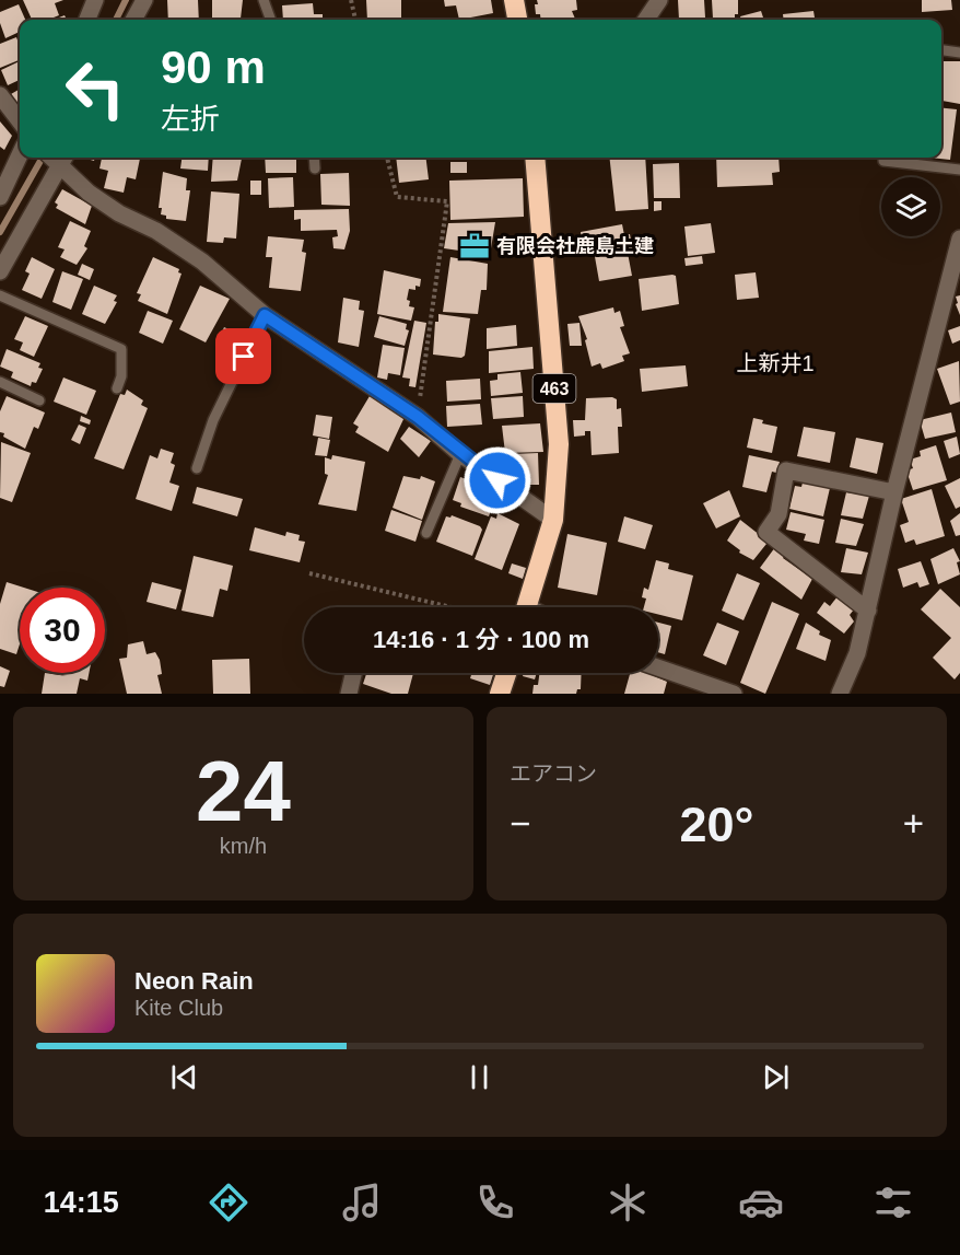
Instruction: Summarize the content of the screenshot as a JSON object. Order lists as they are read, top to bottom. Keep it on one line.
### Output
{"streets":{"highway":["463"]},"districts":["上新井1"],"places":{"office":["有限会社鹿島土建"]},"page":{"turn":["90 m","左折"],"limit":"30","trip":"14:16 · 1 分 · 100 m","tile":[["24","km/h"],"エアコン"],"heat":["−","20°","+"],"song":["Neon Rain","Kite Club"],"tabs":"14:15"}}
